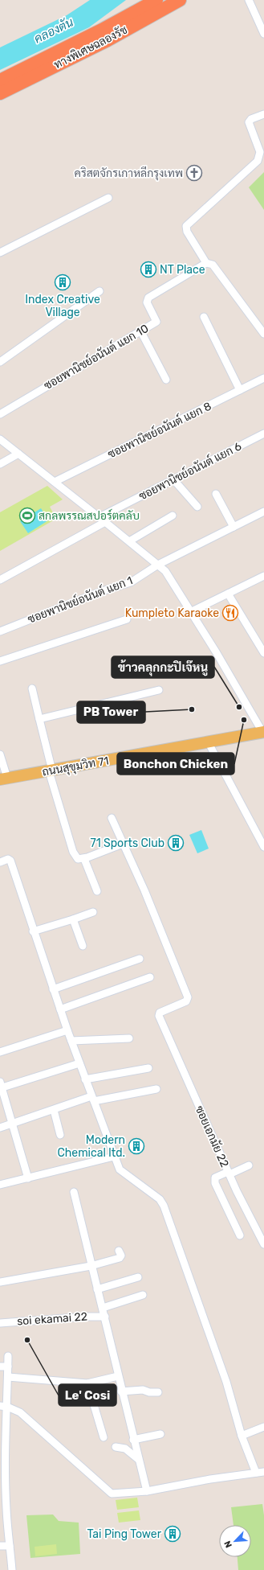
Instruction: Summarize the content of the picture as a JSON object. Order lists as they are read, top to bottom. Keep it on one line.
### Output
{"streets":{"highway":["ทางพิเศษฉลองรัช"],"main road":["ถนนสุขุมวิท 71"],"street":["ซอยพานิชย์อนันต์ แยก 10","ซอยพานิชย์อนันต์ แยก 8","ซอยพานิชย์อนันต์ แยก 6","ซอยพานิชย์อนันต์ แยก 1","ซอยเอกมัย 22","soi ekamai 22"]},"water":["คลองตัน"],"places":{"church":["คริสตจักรเกาหลีกรุงเทพ"],"building":["NT Place","Index Creative Village","71 Sports Club","Modern Chemical ltd.","Tai Ping Tower"],"sports":["สกลพรรณสปอร์ตคลับ"],"restaurant":["Kumpleto Karaoke"],"other":["ข้าวคลุกกะปิเจ๊หนู","PB Tower","Bonchon Chicken","Le' Cosi"]},"north":"bottom left"}
